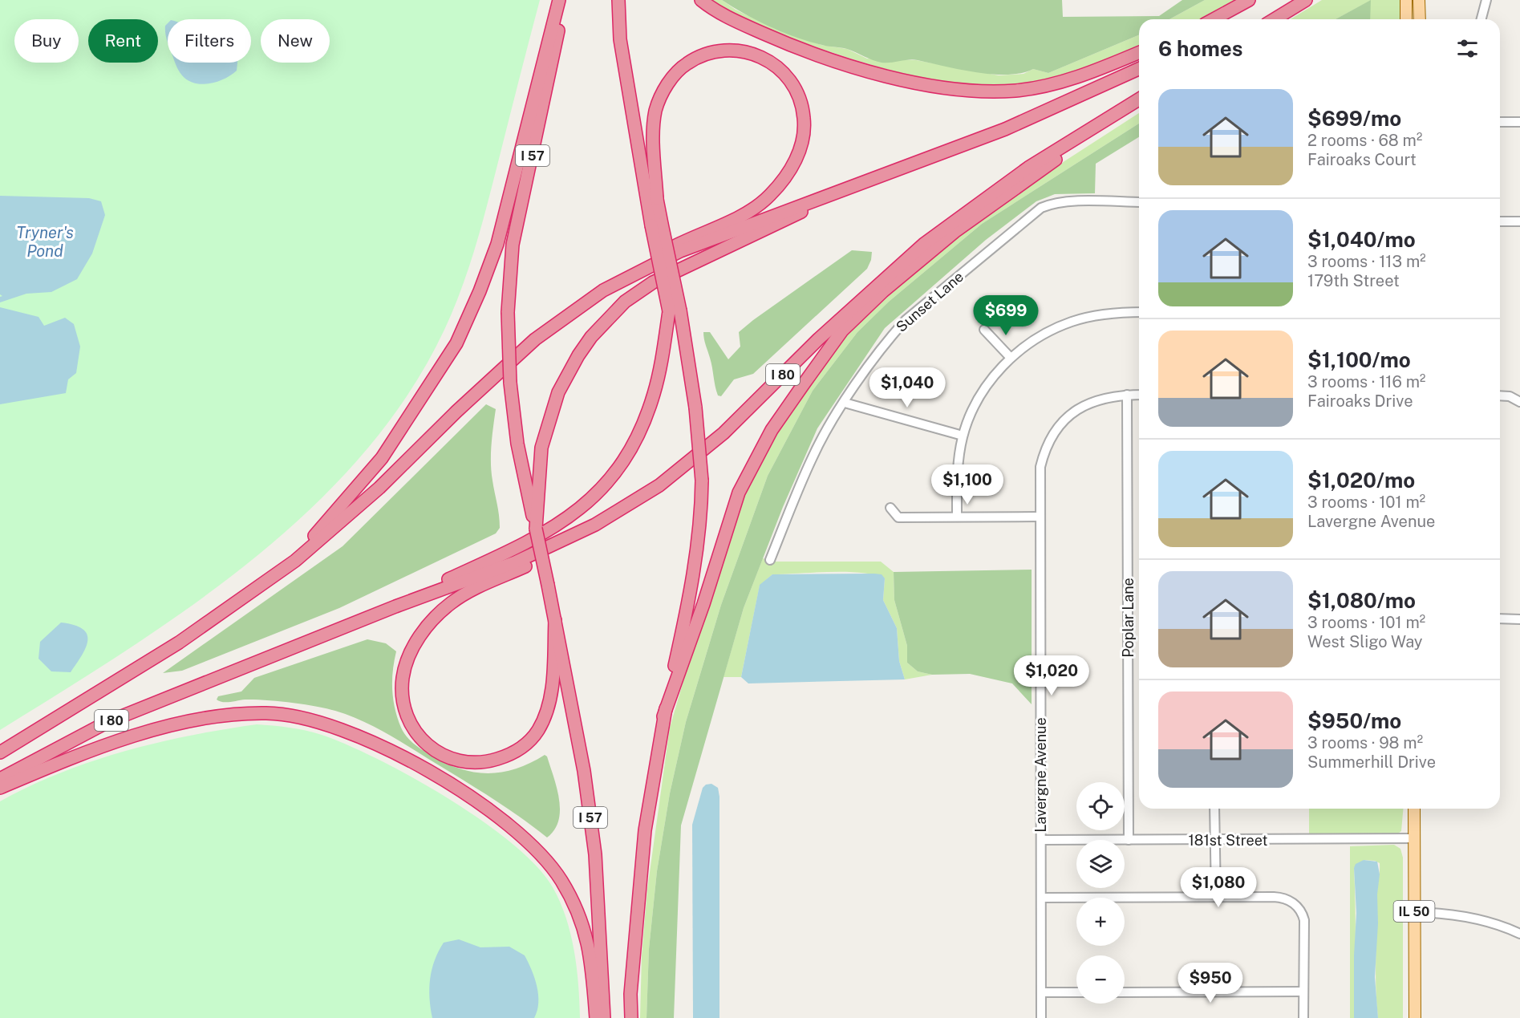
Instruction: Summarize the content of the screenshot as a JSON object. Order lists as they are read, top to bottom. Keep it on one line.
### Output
{"streets":{"highway":["I 57","I 80"],"main road":["IL 50"],"street":["Sunset Lane","Poplar Lane","Lavergne Avenue","181st Street"]},"crossings":[["Poplar Lane","Lavergne Avenue"],["Poplar Lane","181st Street"],["Lavergne Avenue","181st Street"],["181st Street","IL 50"]],"water":["Tryner's Pond"],"page":{"chip":["Buy","Rent","Filters","New"],"heading":"6 homes","list":[{"name":"$699/mo","note":"2 rooms · 68 m² · Fairoaks Court"},{"name":"$1,040/mo","note":"3 rooms · 113 m² · 179th Street"},{"name":"$1,100/mo","note":"3 rooms · 116 m² · Fairoaks Drive"},{"name":"$1,020/mo","note":"3 rooms · 101 m² · Lavergne Avenue"},{"name":"$1,080/mo","note":"3 rooms · 101 m² · West Sligo Way"},{"name":"$950/mo","note":"3 rooms · 98 m² · Summerhill Drive"}],"price":["$699","$1,040","$1,100","$1,020","$1,080","$950"],"map_buttons":["+","−"]}}
